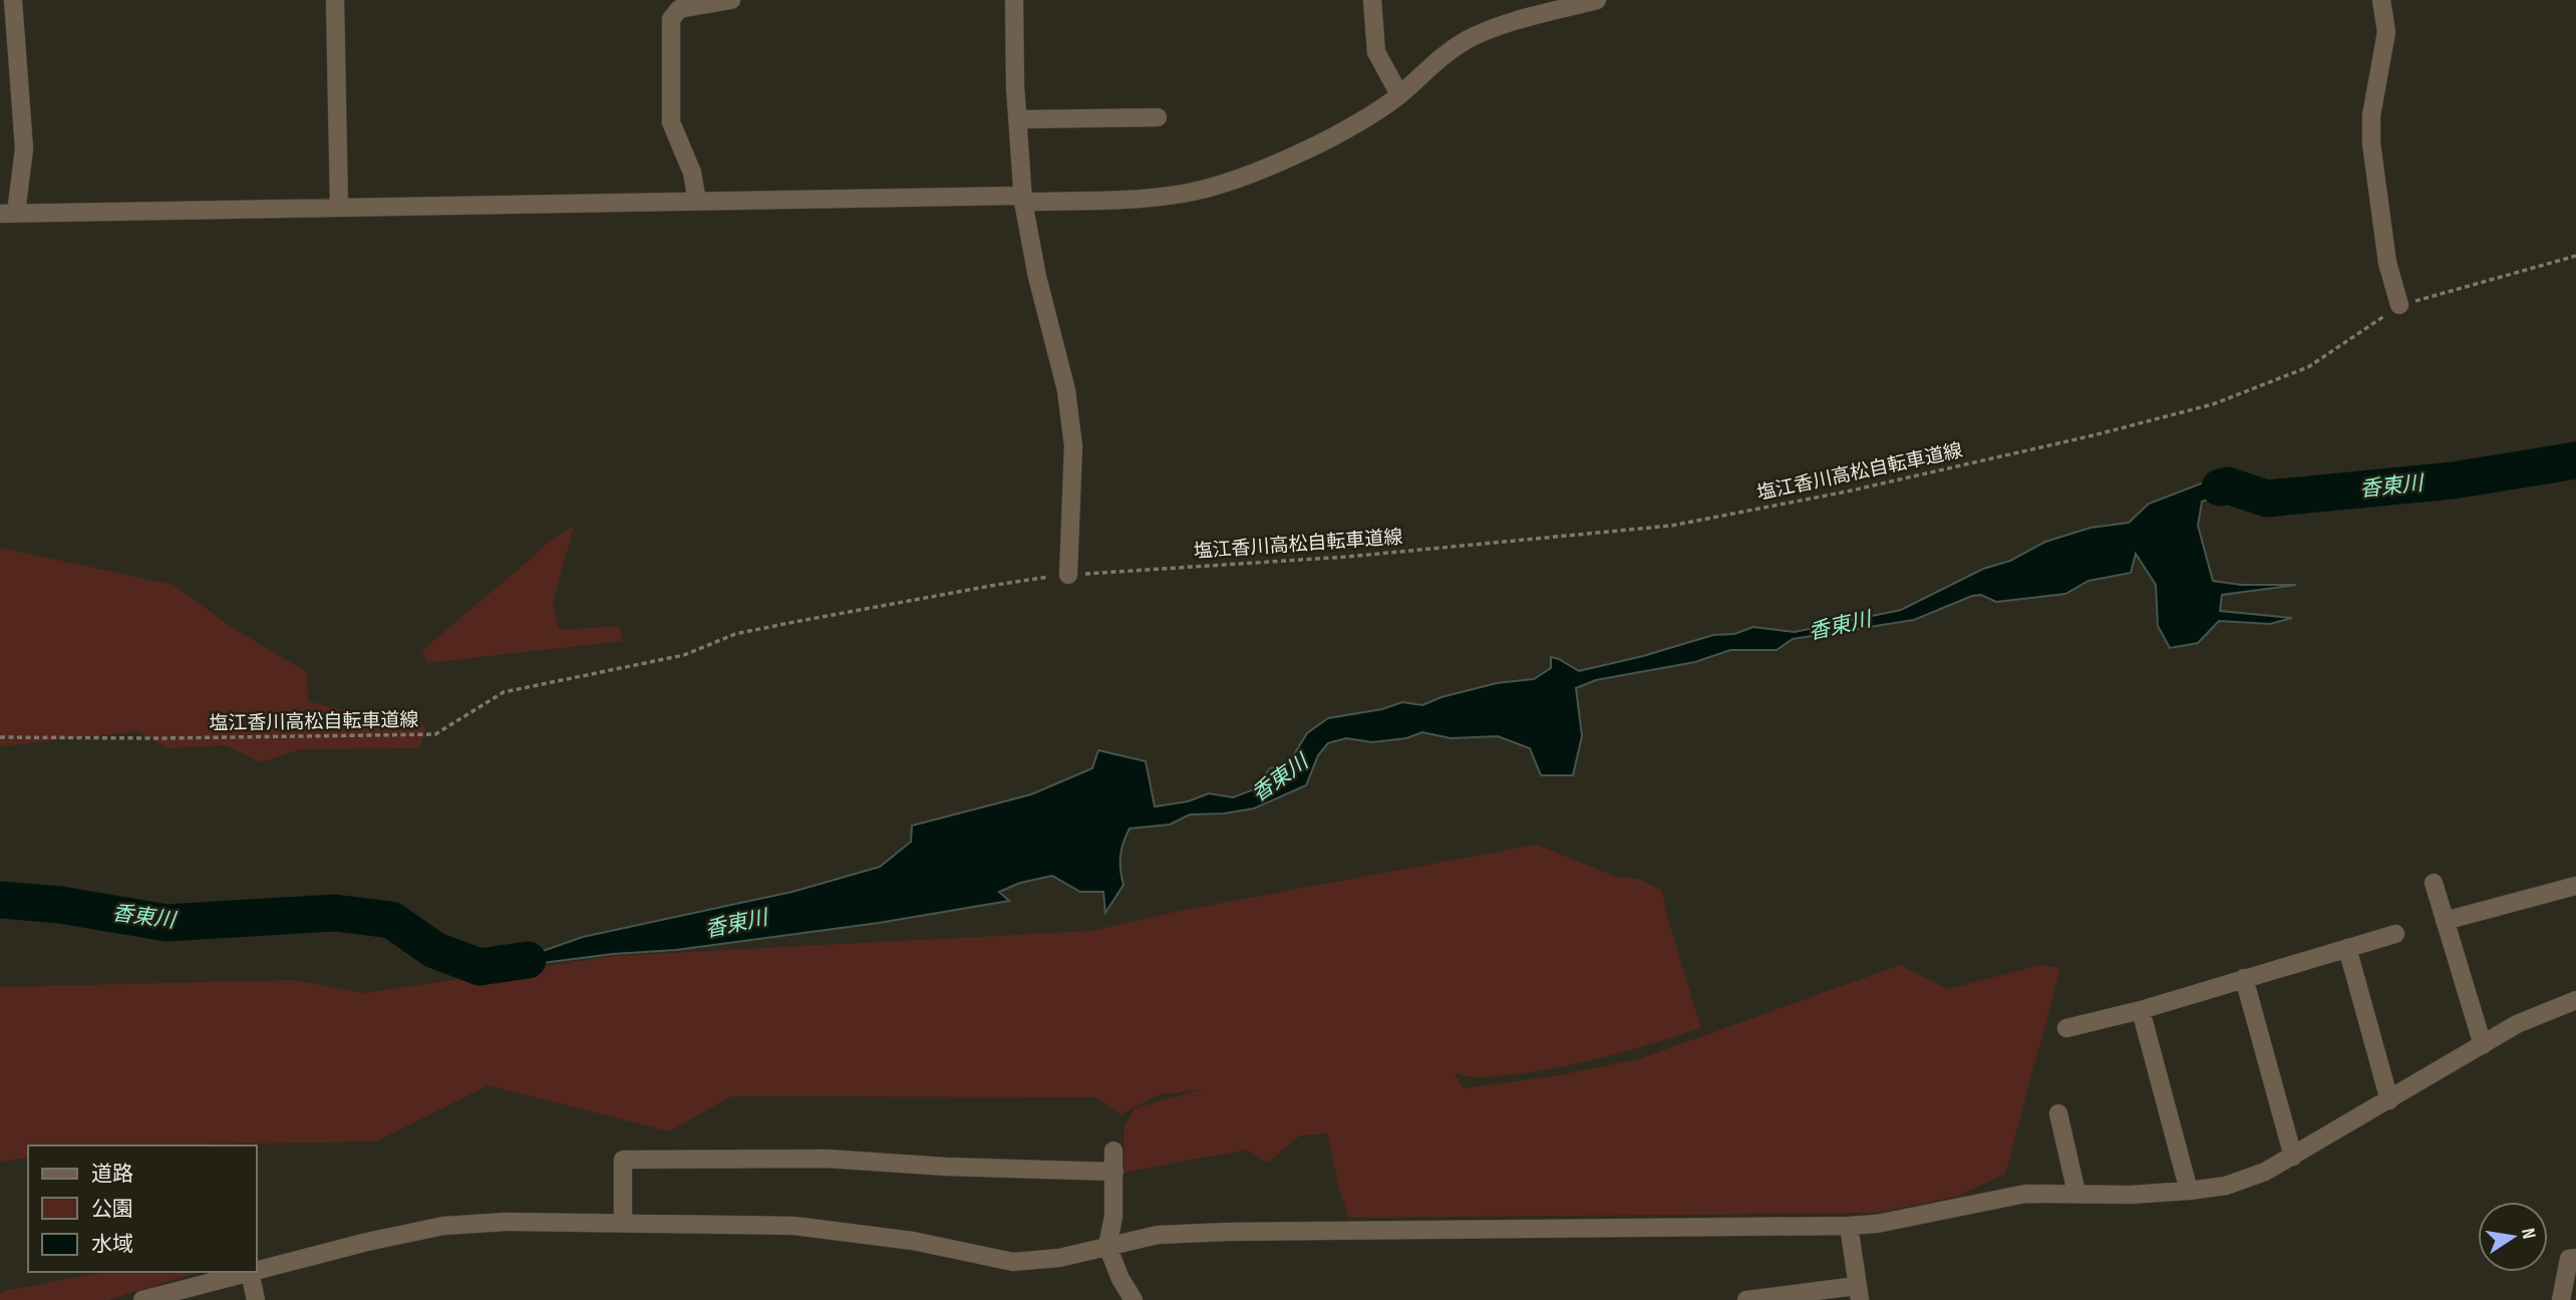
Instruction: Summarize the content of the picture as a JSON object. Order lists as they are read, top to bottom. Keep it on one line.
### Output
{"streets":{"path":["塩江香川高松自転車道線"]},"water":["香東川"],"legend":["道路","公園","水域"],"north":"right"}
